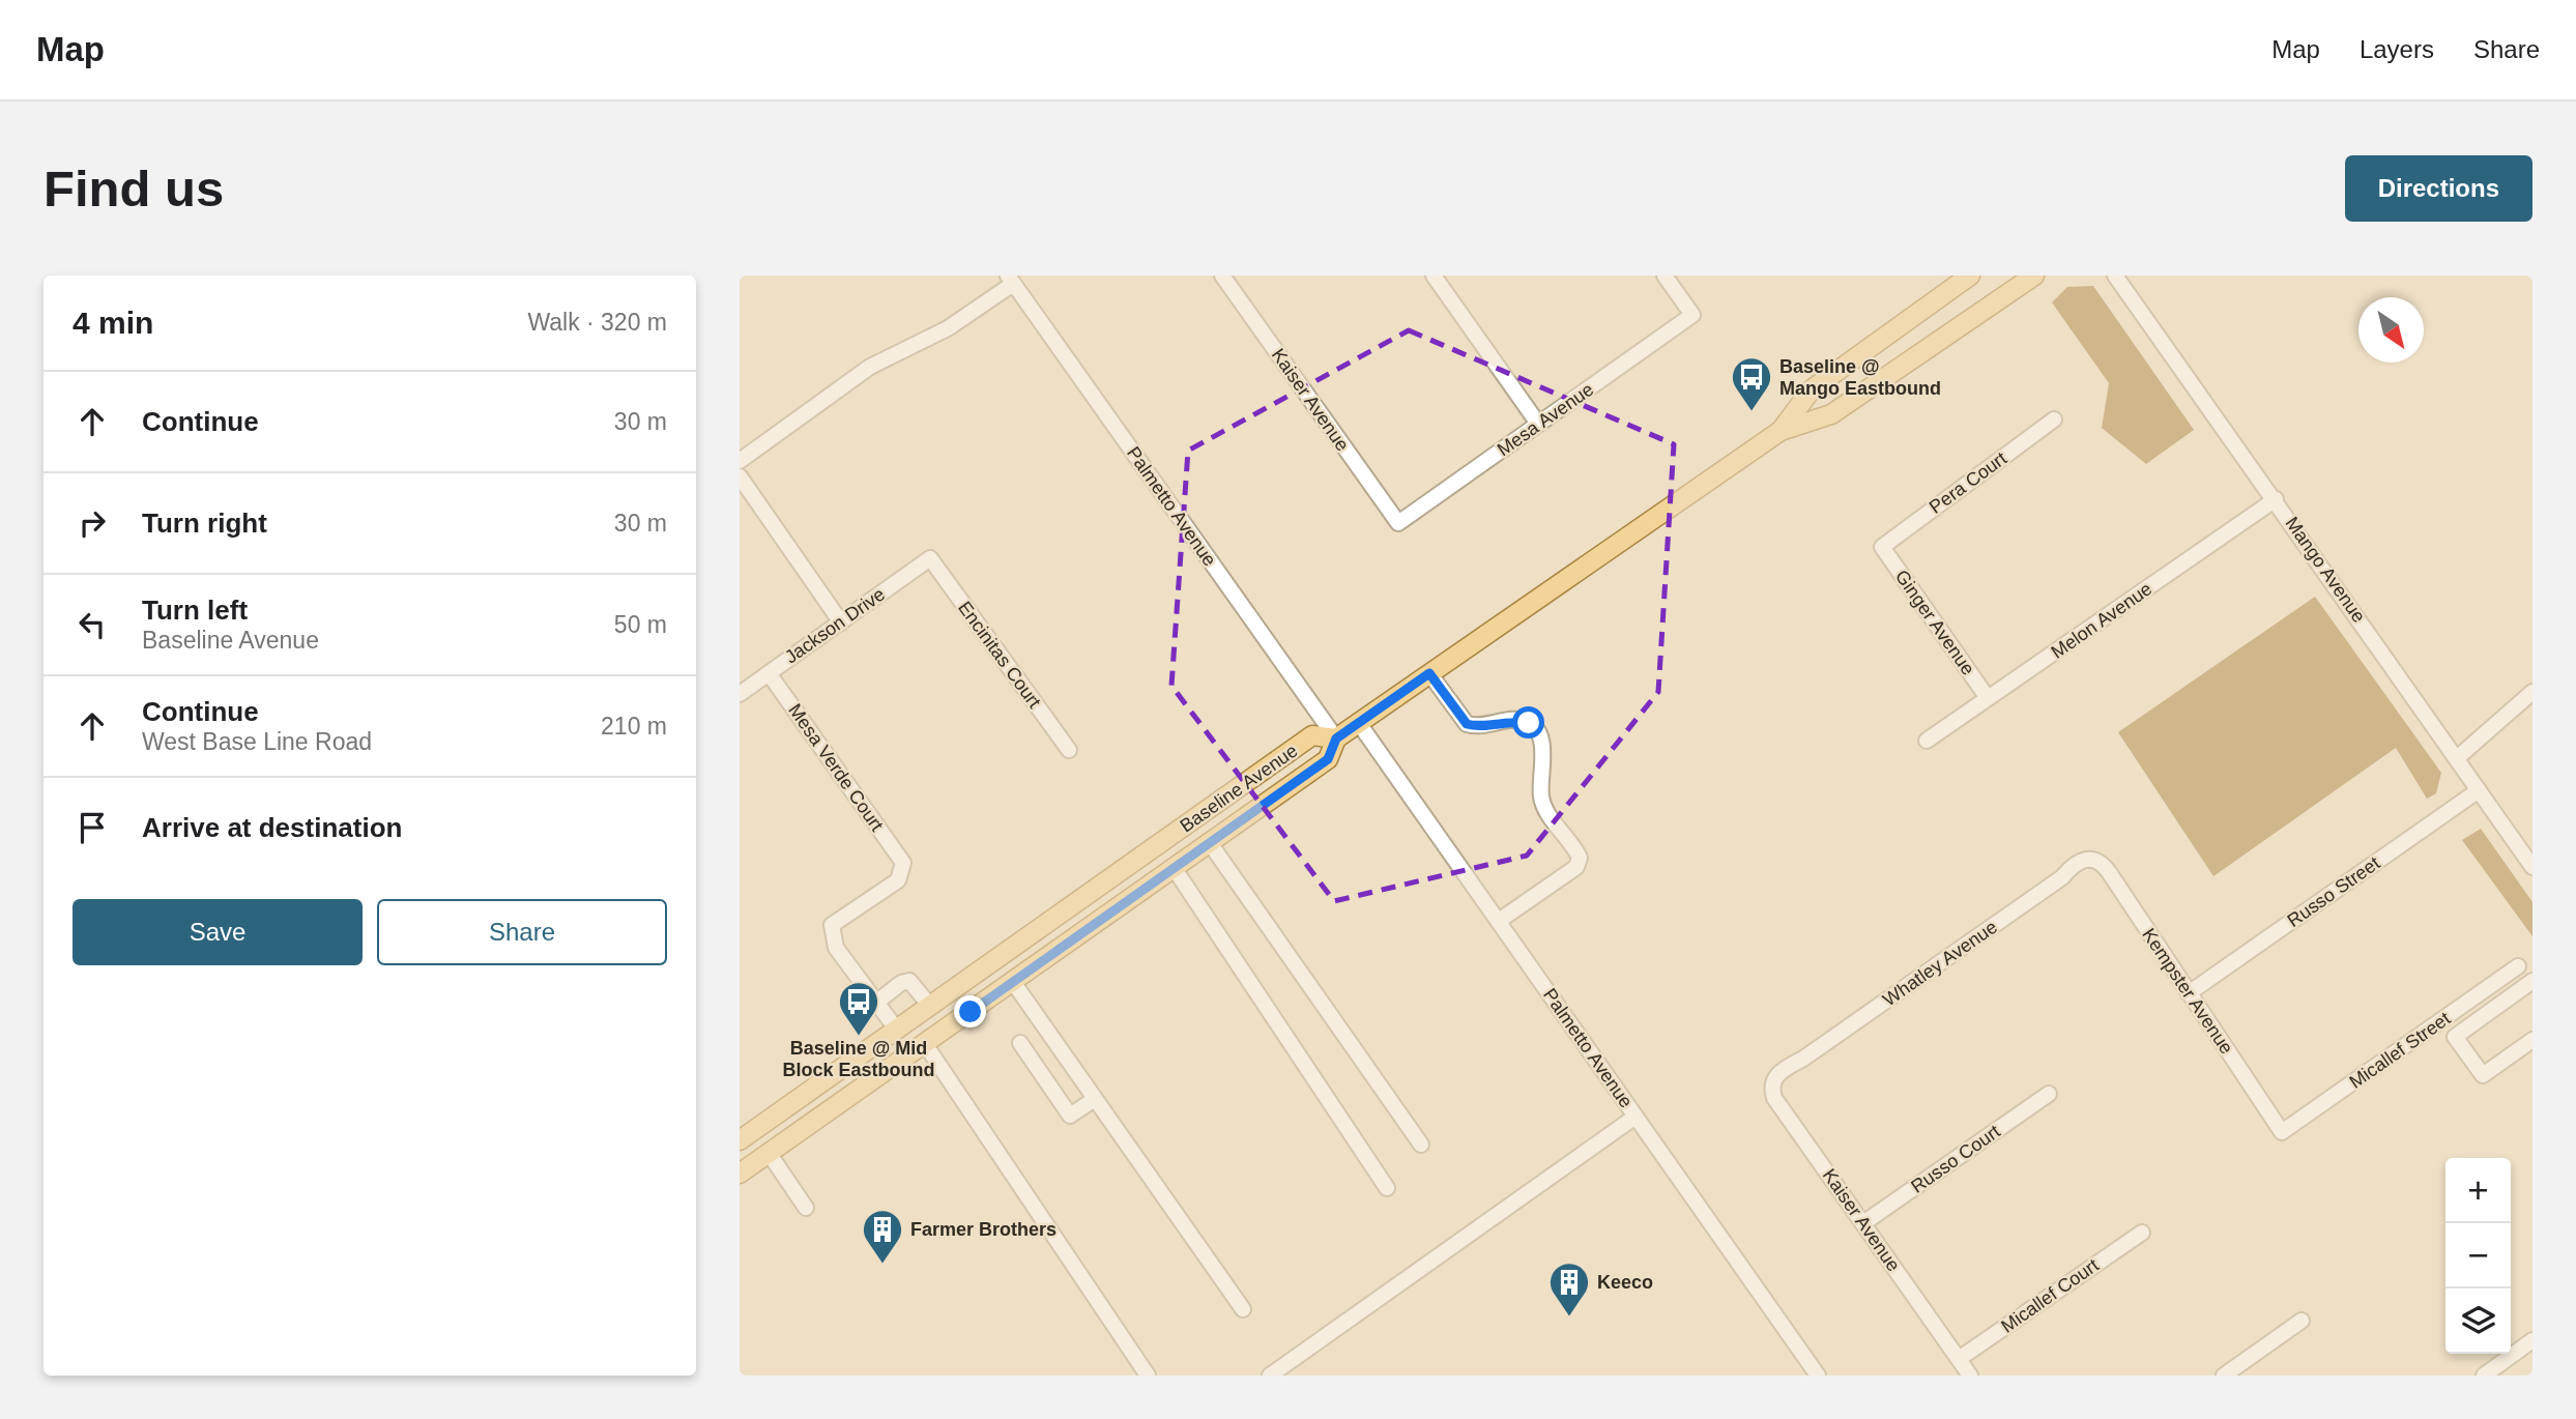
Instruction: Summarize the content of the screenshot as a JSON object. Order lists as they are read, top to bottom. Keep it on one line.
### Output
{"streets":{"main road":["Baseline Avenue"],"street":["Kaiser Avenue","Mesa Avenue","Pera Court","Palmetto Avenue","Mango Avenue","Melon Avenue","Ginger Avenue","Jackson Drive","Encinitas Court","Mesa Verde Court","Russo Street","Whatley Avenue","Kempster Avenue","Micallef Street","Russo Court","Micallef Court"]},"crossings":[["Kaiser Avenue","Mesa Avenue"],["Kaiser Avenue","Whatley Avenue"],["Kaiser Avenue","Russo Court"],["Kaiser Avenue","Micallef Court"],["Pera Court","Ginger Avenue"],["Palmetto Avenue","Baseline Avenue"],["Mango Avenue","Melon Avenue"],["Mango Avenue","Russo Street"],["Melon Avenue","Ginger Avenue"],["Jackson Drive","Encinitas Court"],["Jackson Drive","Mesa Verde Court"],["Russo Street","Kempster Avenue"],["Whatley Avenue","Kempster Avenue"],["Kempster Avenue","Micallef Street"]],"places":{"bus stop":["Baseline @ Mango Eastbound","Baseline @ Mid Block Eastbound"],"building":["Farmer Brothers","Keeco"]},"north":"bottom right","page":{"header":"Map","nav":["Map","Layers","Share"],"buttons":["Directions",["Save","Share"]],"title":"Find us","heading":["4 min","Walk · 320 m"],"list":[["Continue","30 m"],["Turn right","30 m"],["Turn left","Baseline Avenue","50 m"],["Continue","West Base Line Road","210 m"],"Arrive at destination"],"map_buttons":["+","−"]}}
